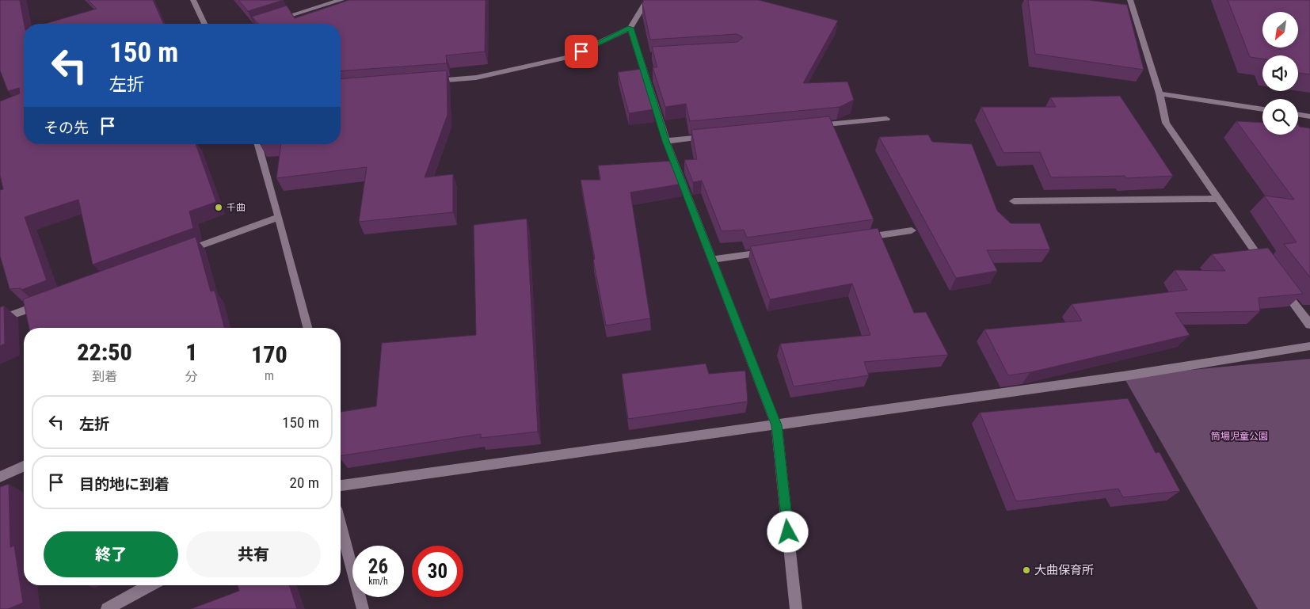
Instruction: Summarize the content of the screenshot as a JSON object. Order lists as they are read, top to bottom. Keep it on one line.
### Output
{"parks":["筒場児童公園"],"places":["千曲","大曲保育所"],"north":"bottom left","page":{"turn":["150 m","左折"],"then":"その先","eta":["22:50","到着","1","分","170","m"],"list":[{"name":"左折","value":"150 m"},{"name":"目的地に到着","value":"20 m"}],"buttons":["終了","共有"],"speed":"26 km/h","limit":"30"}}
